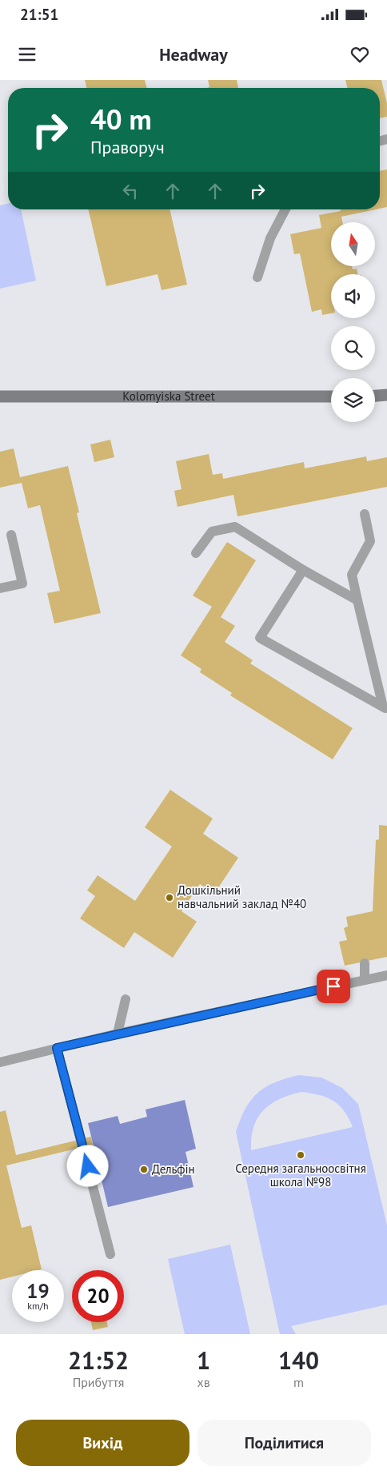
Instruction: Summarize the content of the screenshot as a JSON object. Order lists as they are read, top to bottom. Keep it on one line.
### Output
{"streets":{"main road":["Kolomyiska Street"]},"places":["Дошкільний навчальний заклад №40","Середня загальноосвітня школа №98","Дельфін"],"north":"top","page":{"status":"21:51","header":"Headway","turn":["40 m","Праворуч"],"speed":"19 km/h","limit":"20","eta":["21:52","Прибуття","1","хв","140","m"],"buttons":["Вихід","Поділитися"]}}
